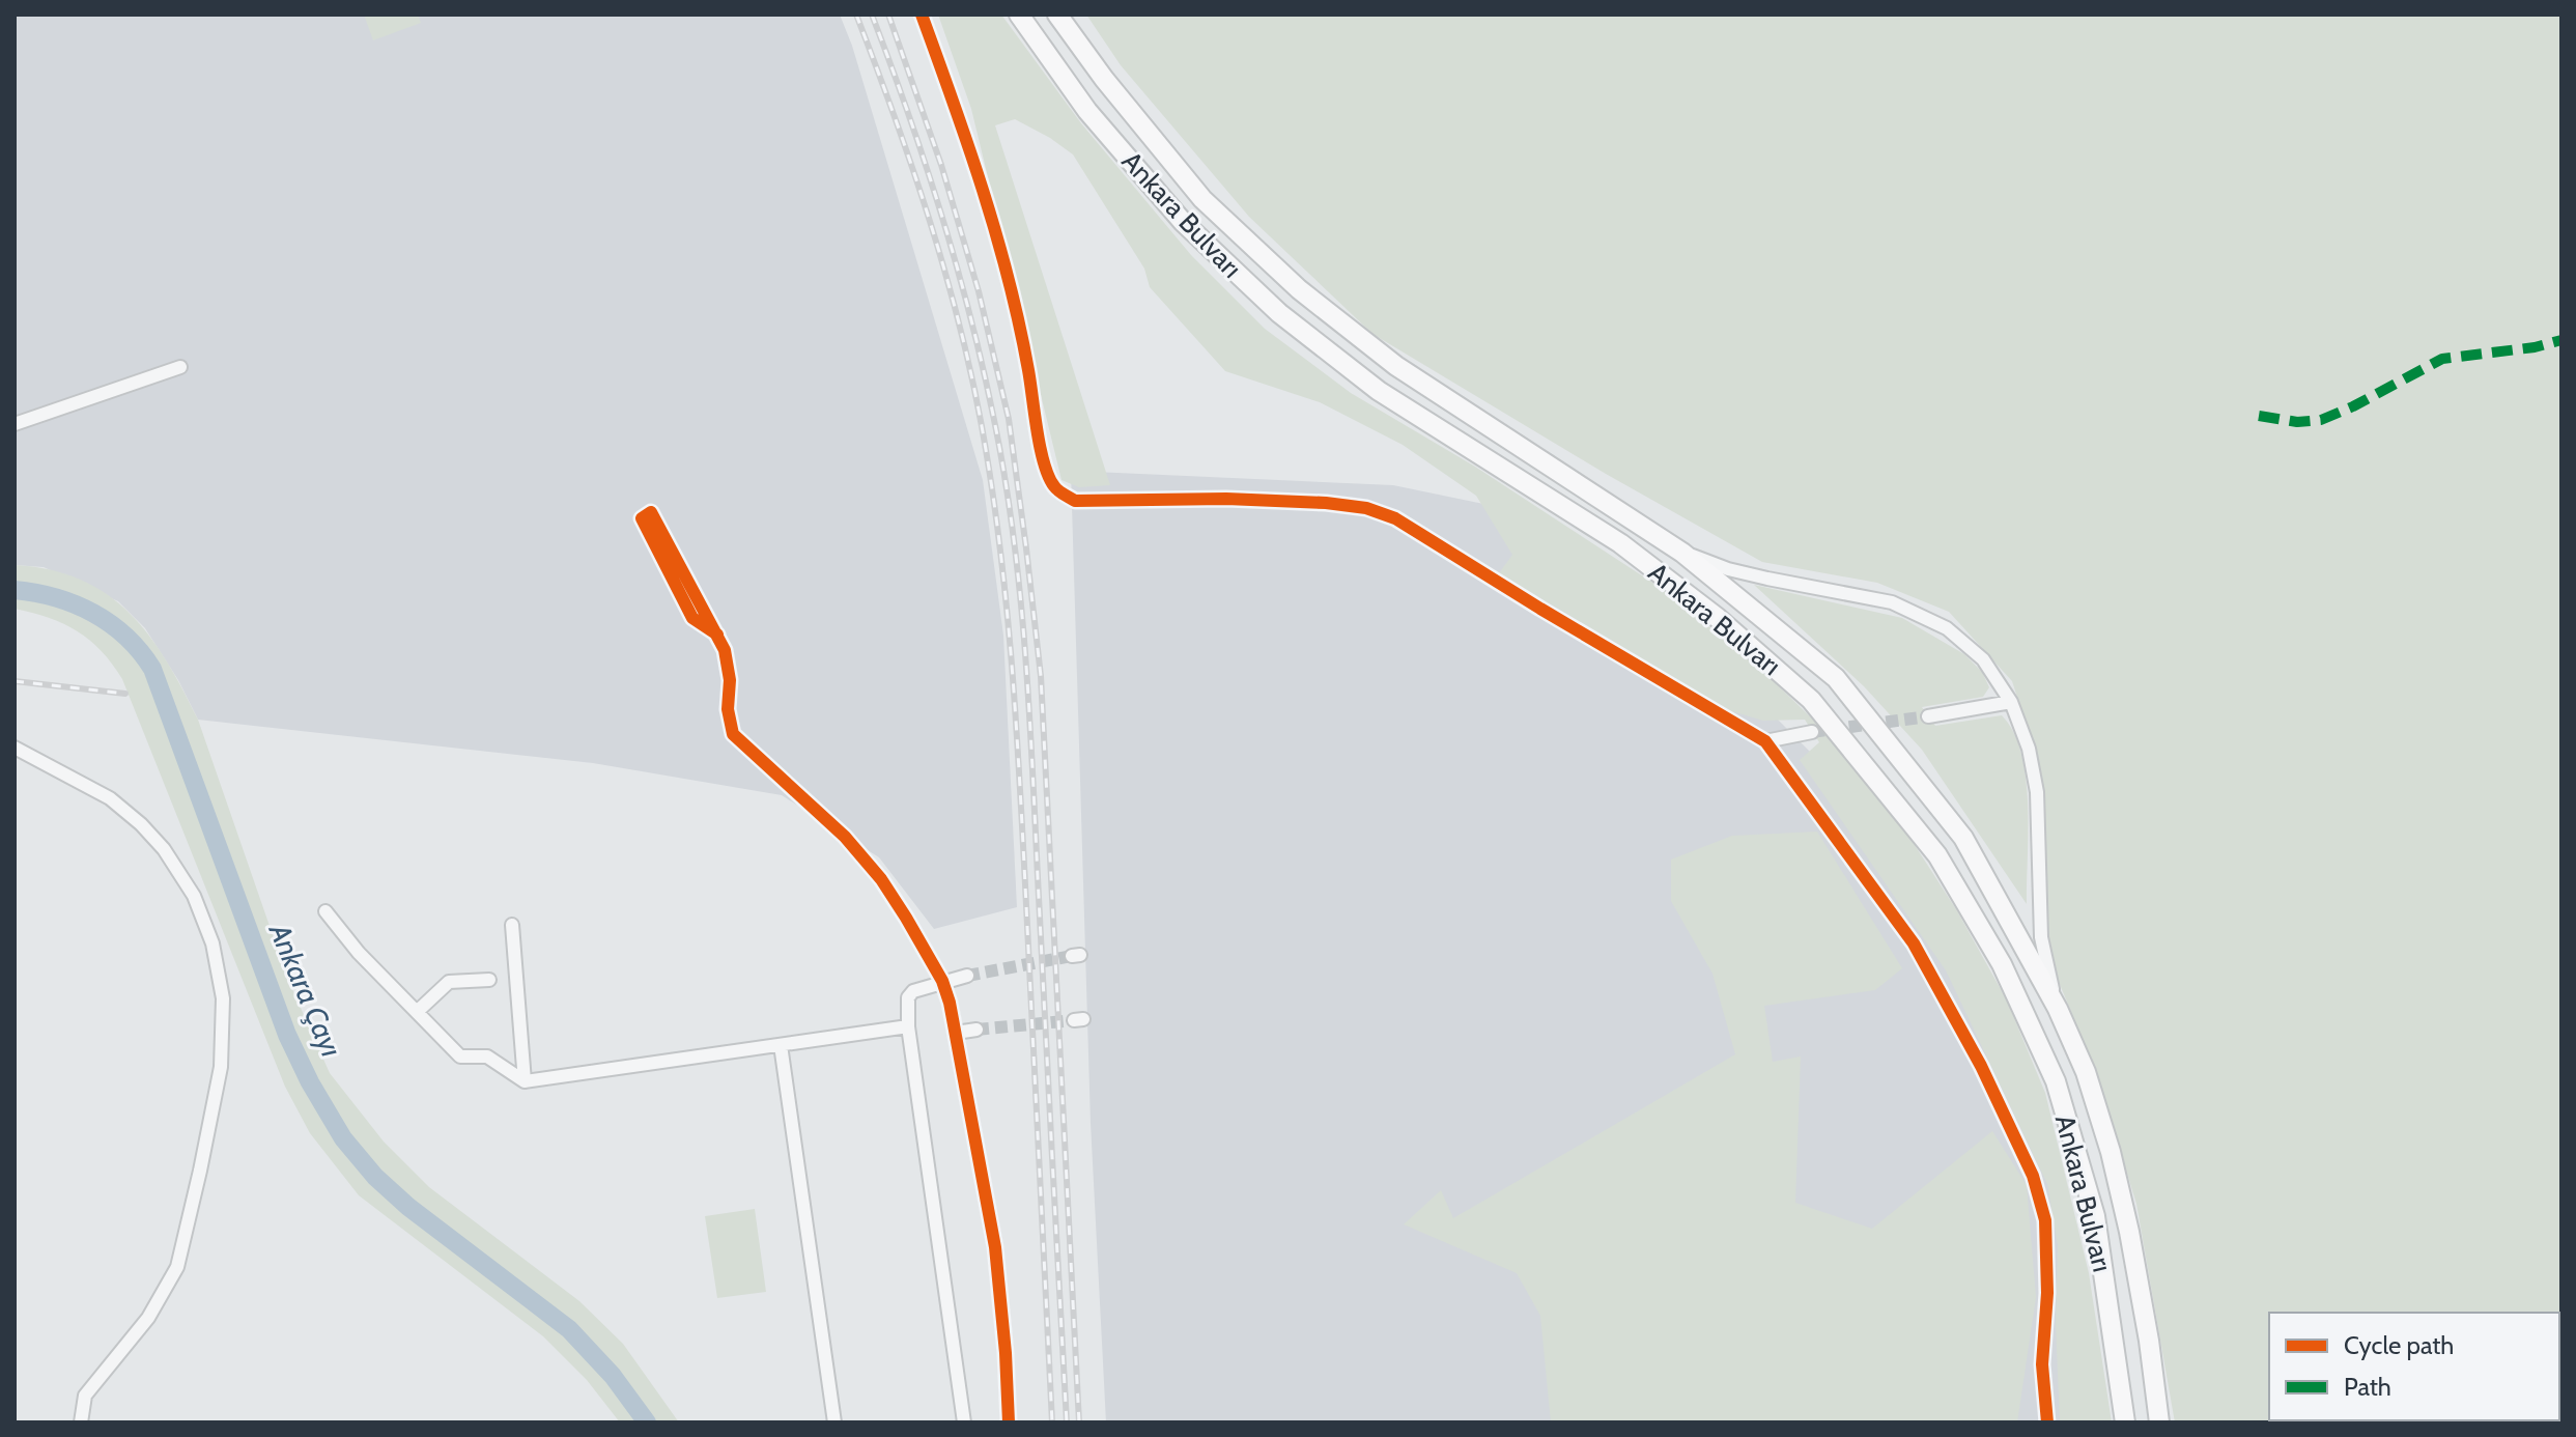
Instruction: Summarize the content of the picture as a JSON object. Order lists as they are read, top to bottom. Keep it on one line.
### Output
{"streets":{"main road":["Ankara Bulvarı"]},"water":["Ankara Çayı"],"legend":["Cycle path","Path"]}
